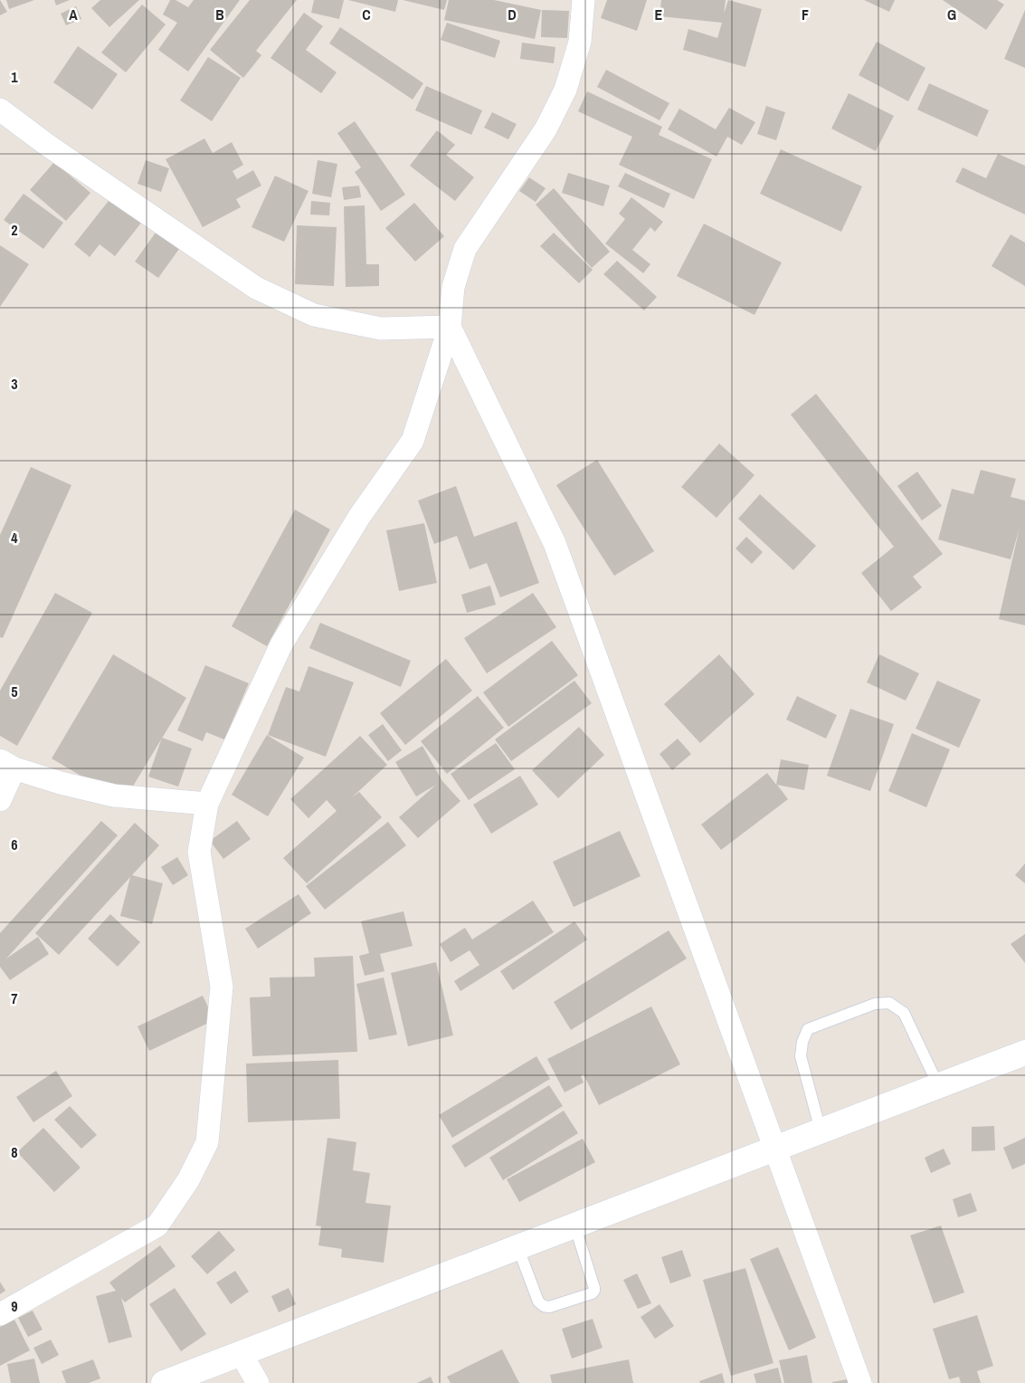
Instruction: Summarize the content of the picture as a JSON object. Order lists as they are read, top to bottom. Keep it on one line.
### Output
{"grid":{"columns":["A","B","C","D","E","F","G"],"rows":["1","2","3","4","5","6","7","8","9"]}}
